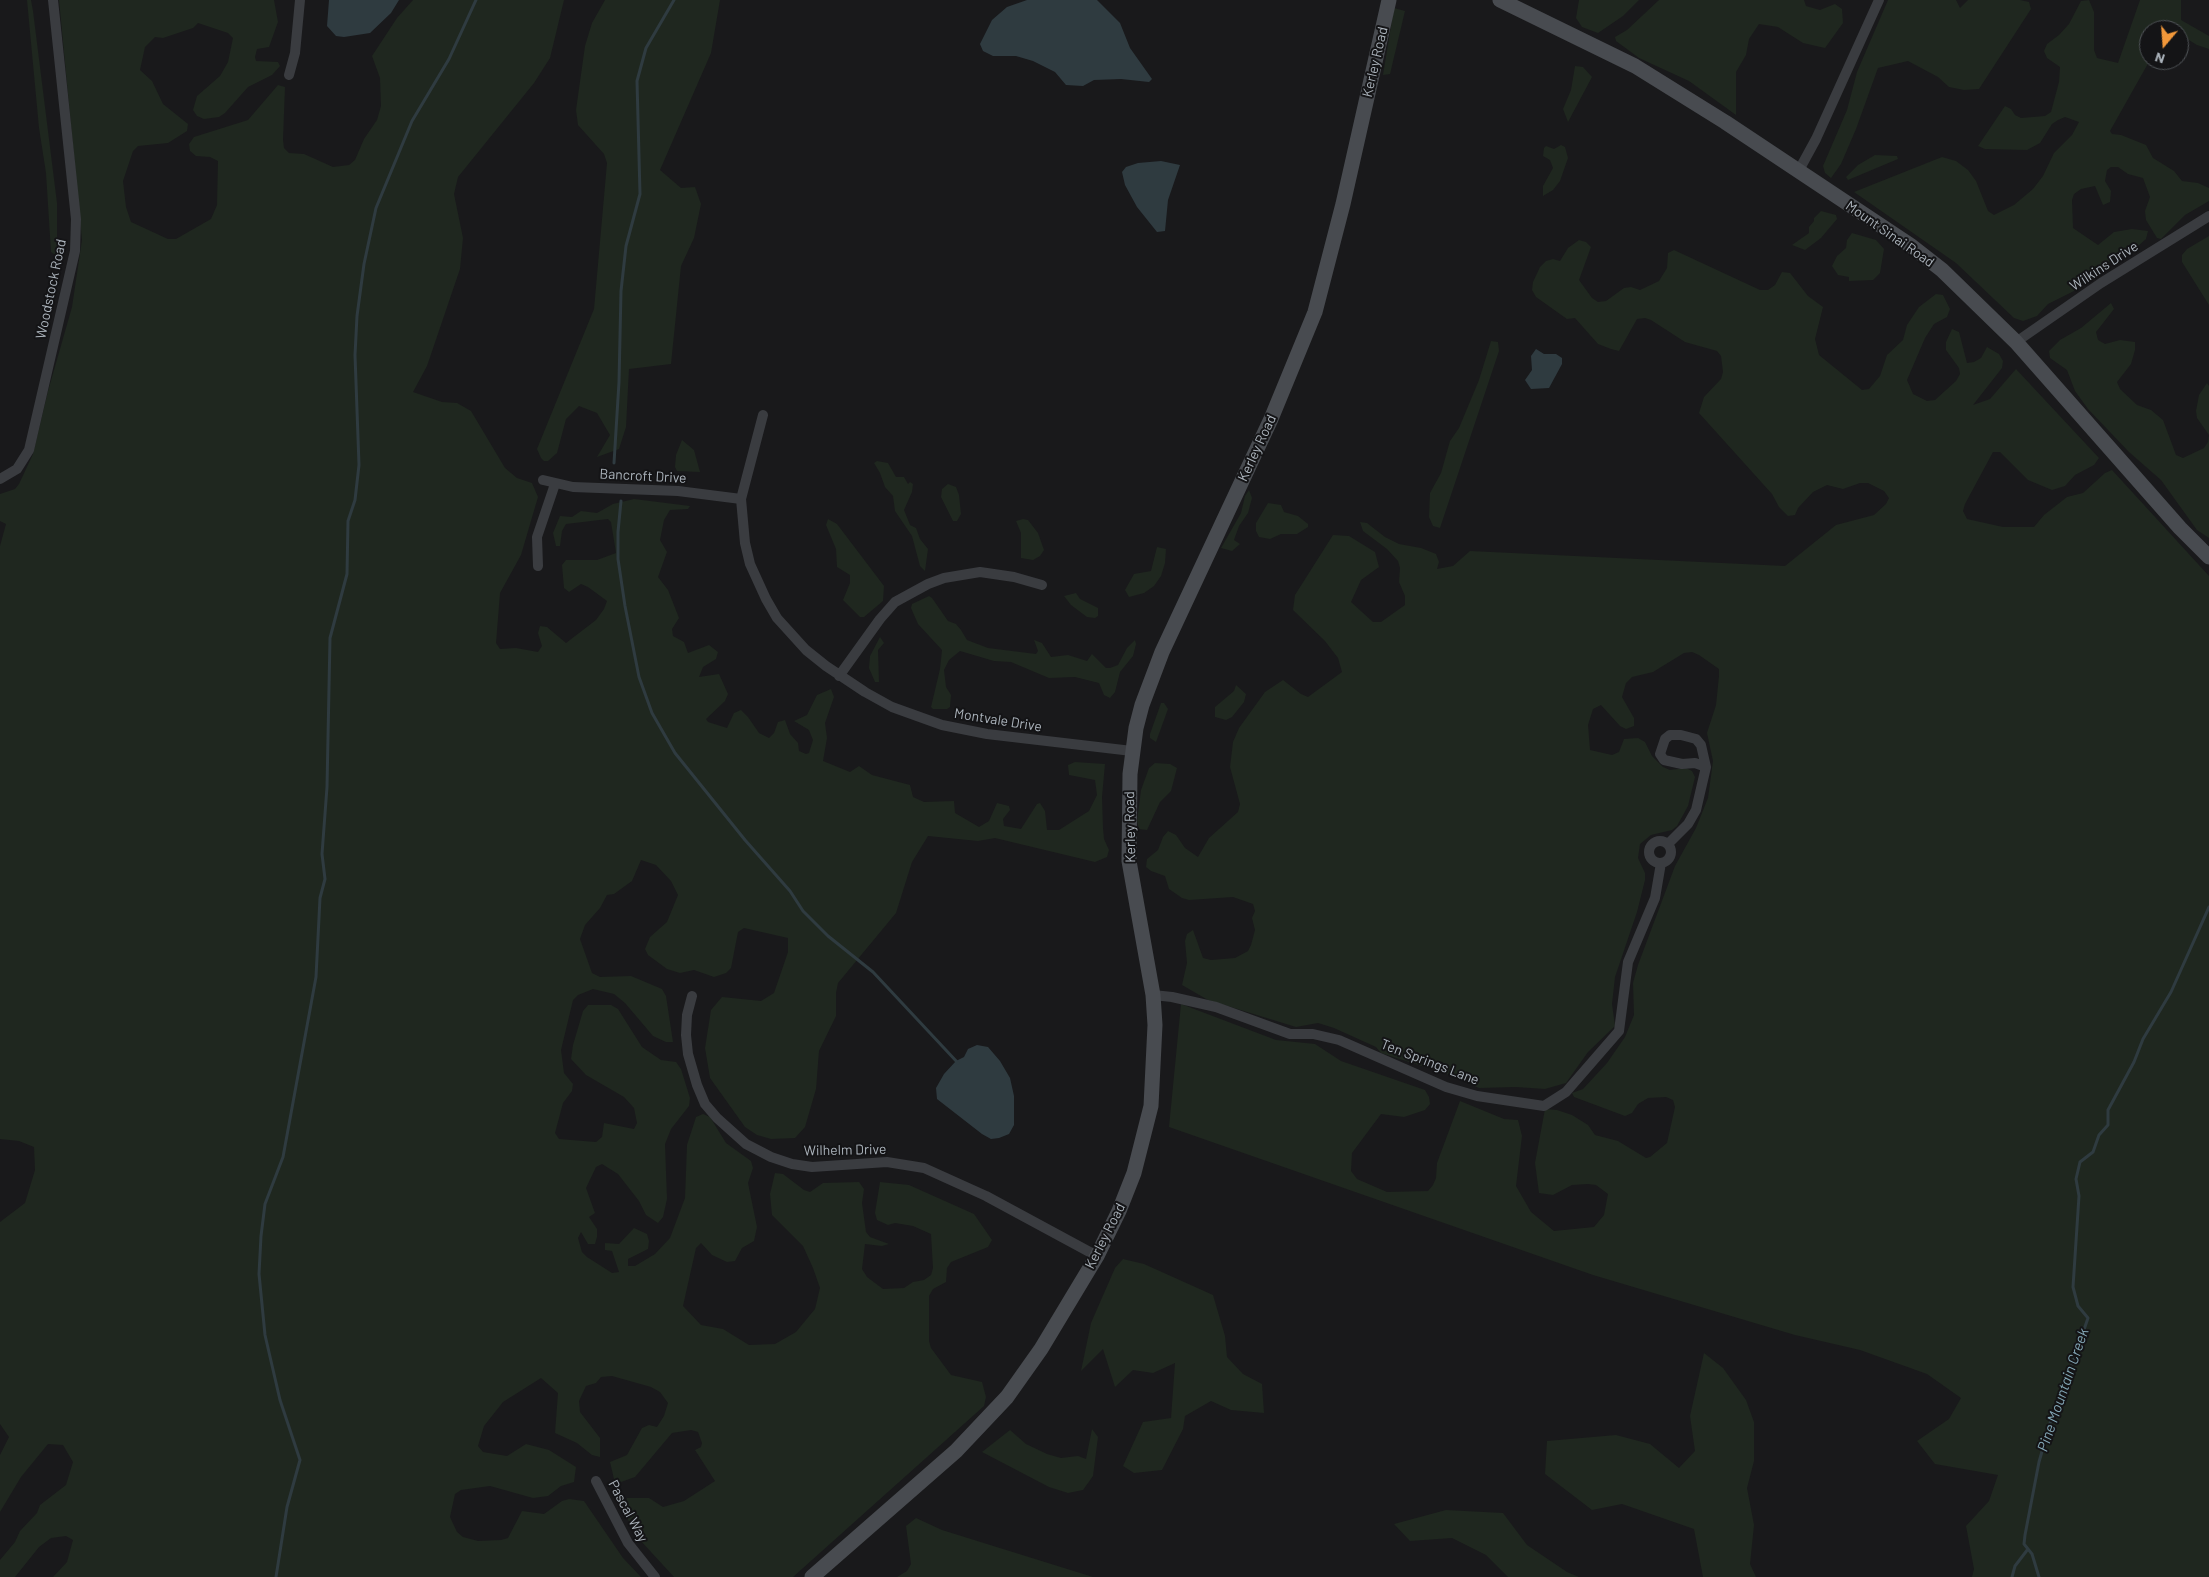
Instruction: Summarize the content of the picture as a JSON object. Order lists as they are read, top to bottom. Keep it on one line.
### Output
{"streets":{"street":["Kerley Road","Mount Sinai Road","Wilkins Drive","Woodstock Road","Bancroft Drive","Montvale Drive","Ten Springs Lane","Wilhelm Drive","Pascal Way"]},"crossings":[["Kerley Road","Montvale Drive"],["Kerley Road","Ten Springs Lane"],["Kerley Road","Wilhelm Drive"],["Mount Sinai Road","Wilkins Drive"],["Bancroft Drive","Montvale Drive"]],"water":["Pine Mountain Creek"],"north":"bottom"}
